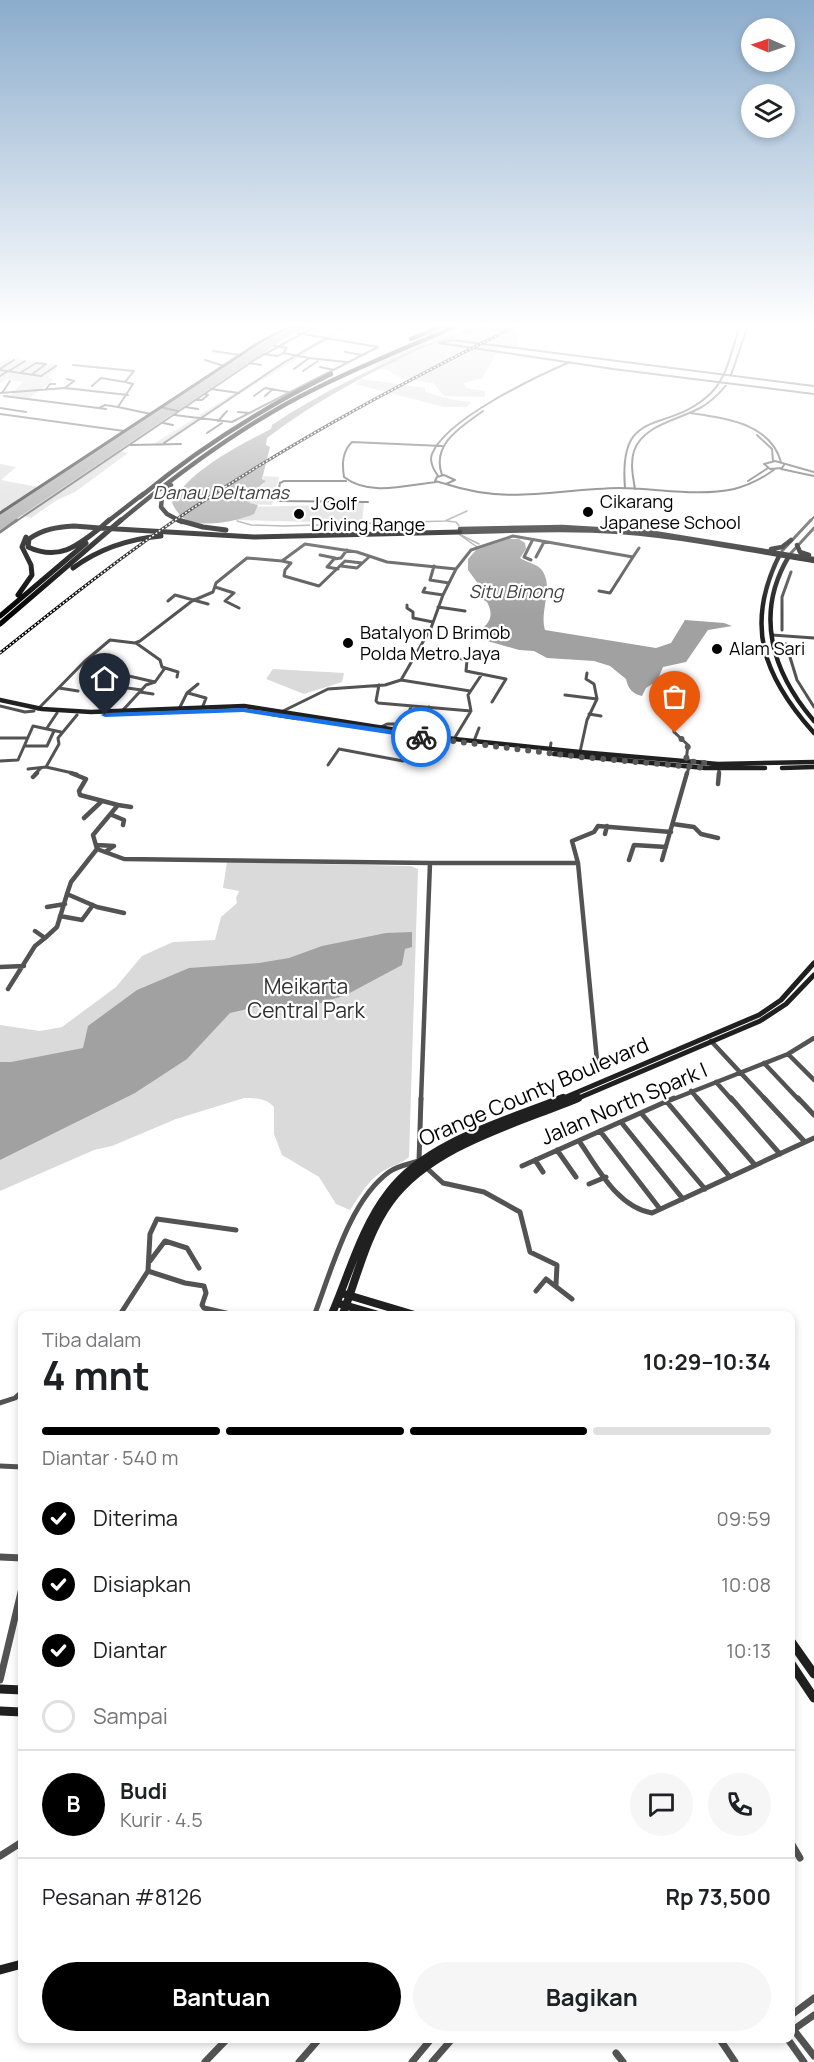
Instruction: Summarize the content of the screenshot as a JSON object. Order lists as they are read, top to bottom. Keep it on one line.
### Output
{"streets":{"main road":["Orange County Boulevard"],"street":["Jalan North Spark I"]},"water":["Danau Deltamas","Situ Binong"],"parks":["Meikarta Central Park"],"places":["Cikarang Japanese School","J Golf Driving Range","Batalyon D Brimob Polda Metro Jaya","Alam Sari"],"north":"left","page":{"heading":["4 mnt","Tiba dalam","10:29–10:34"],"panel":["Budi","Kurir · 4.5","Pesanan #8126","Rp 73,500"],"bar":"Diantar · 540 m","list":[["Diterima","09:59"],["Disiapkan","10:08"],["Diantar","10:13"],"Sampai"],"round":"B","buttons":["Bantuan","Bagikan"]}}
